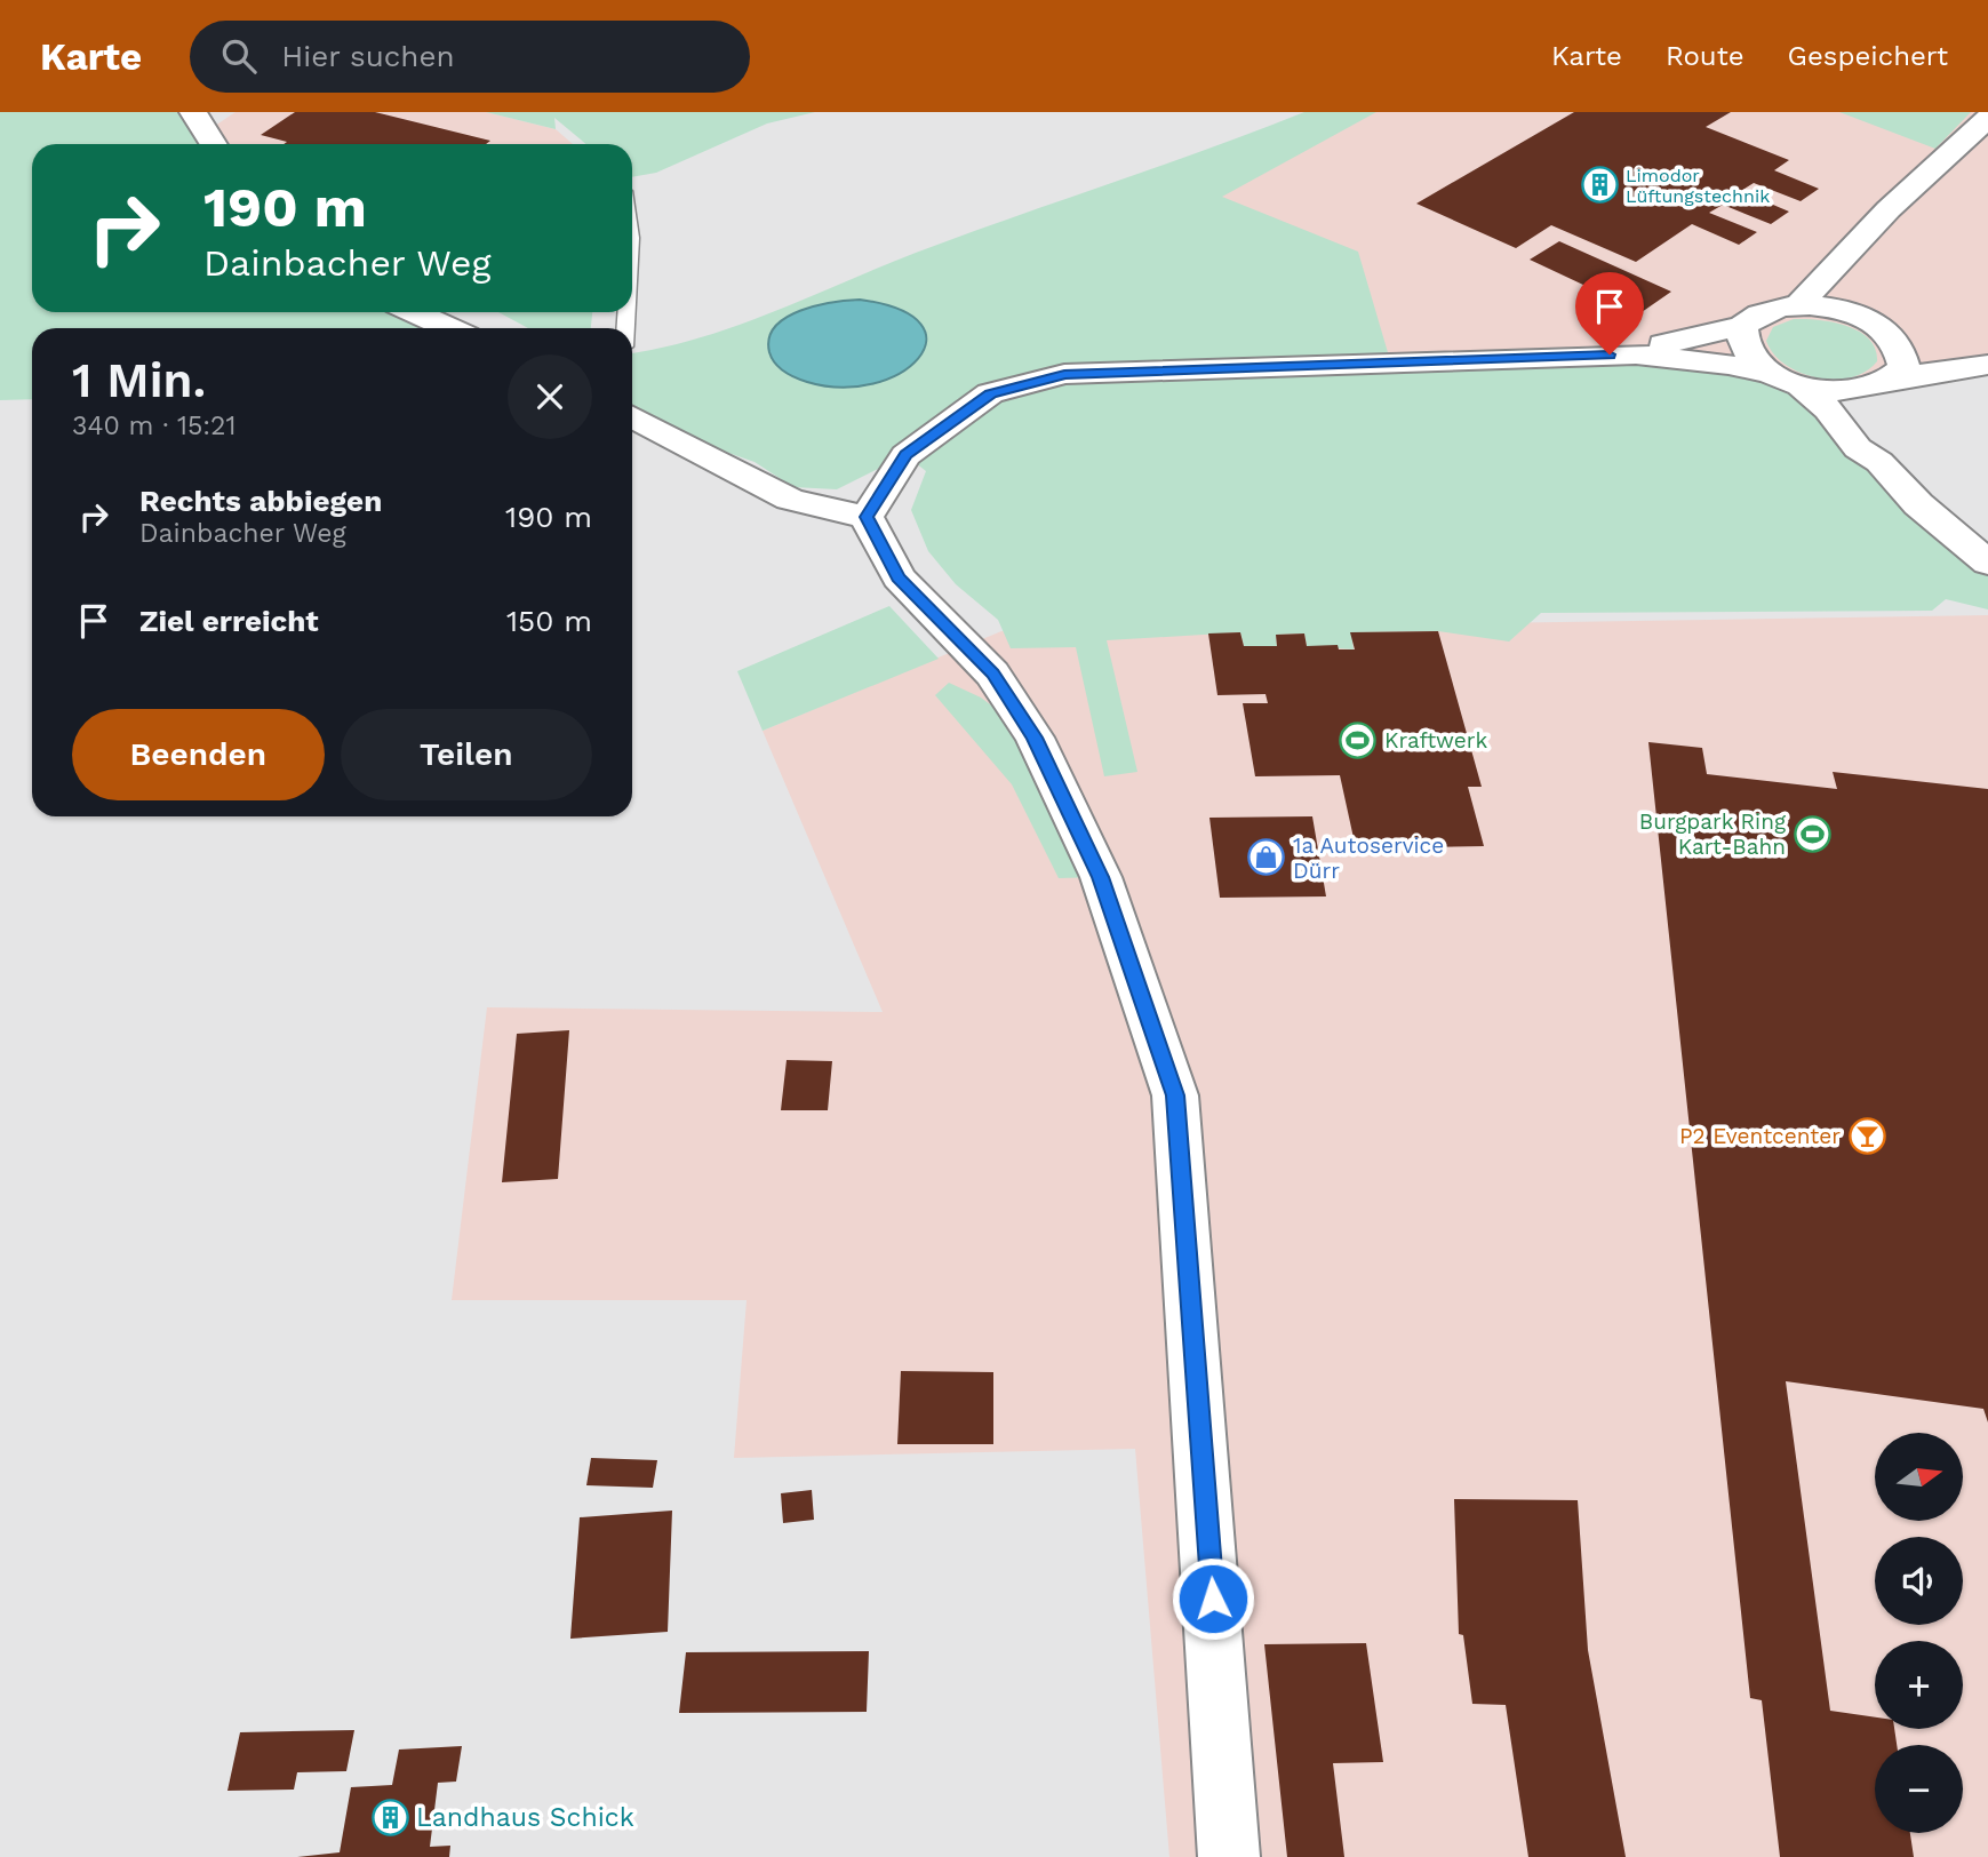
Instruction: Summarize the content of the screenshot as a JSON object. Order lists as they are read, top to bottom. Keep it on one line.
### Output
{"places":{"building":["Limodor Lüftungstechnik","Landhaus Schick"],"sports":["Kraftwerk","Burgpark Ring Kart-Bahn"],"shop":["1a Autoservice Dürr"],"bar":["P2 Eventcenter"]},"north":"right","page":{"header":"Karte","search":"Hier suchen","nav":["Karte","Route","Gespeichert"],"turn":["190 m","Dainbacher Weg"],"heading":["1 Min.","340 m · 15:21"],"list":[{"name":"Rechts abbiegen","note":"Dainbacher Weg","value":"190 m"},{"name":"Ziel erreicht","value":"150 m"}],"buttons":["Beenden","Teilen"],"map_buttons":["+","−"]}}
